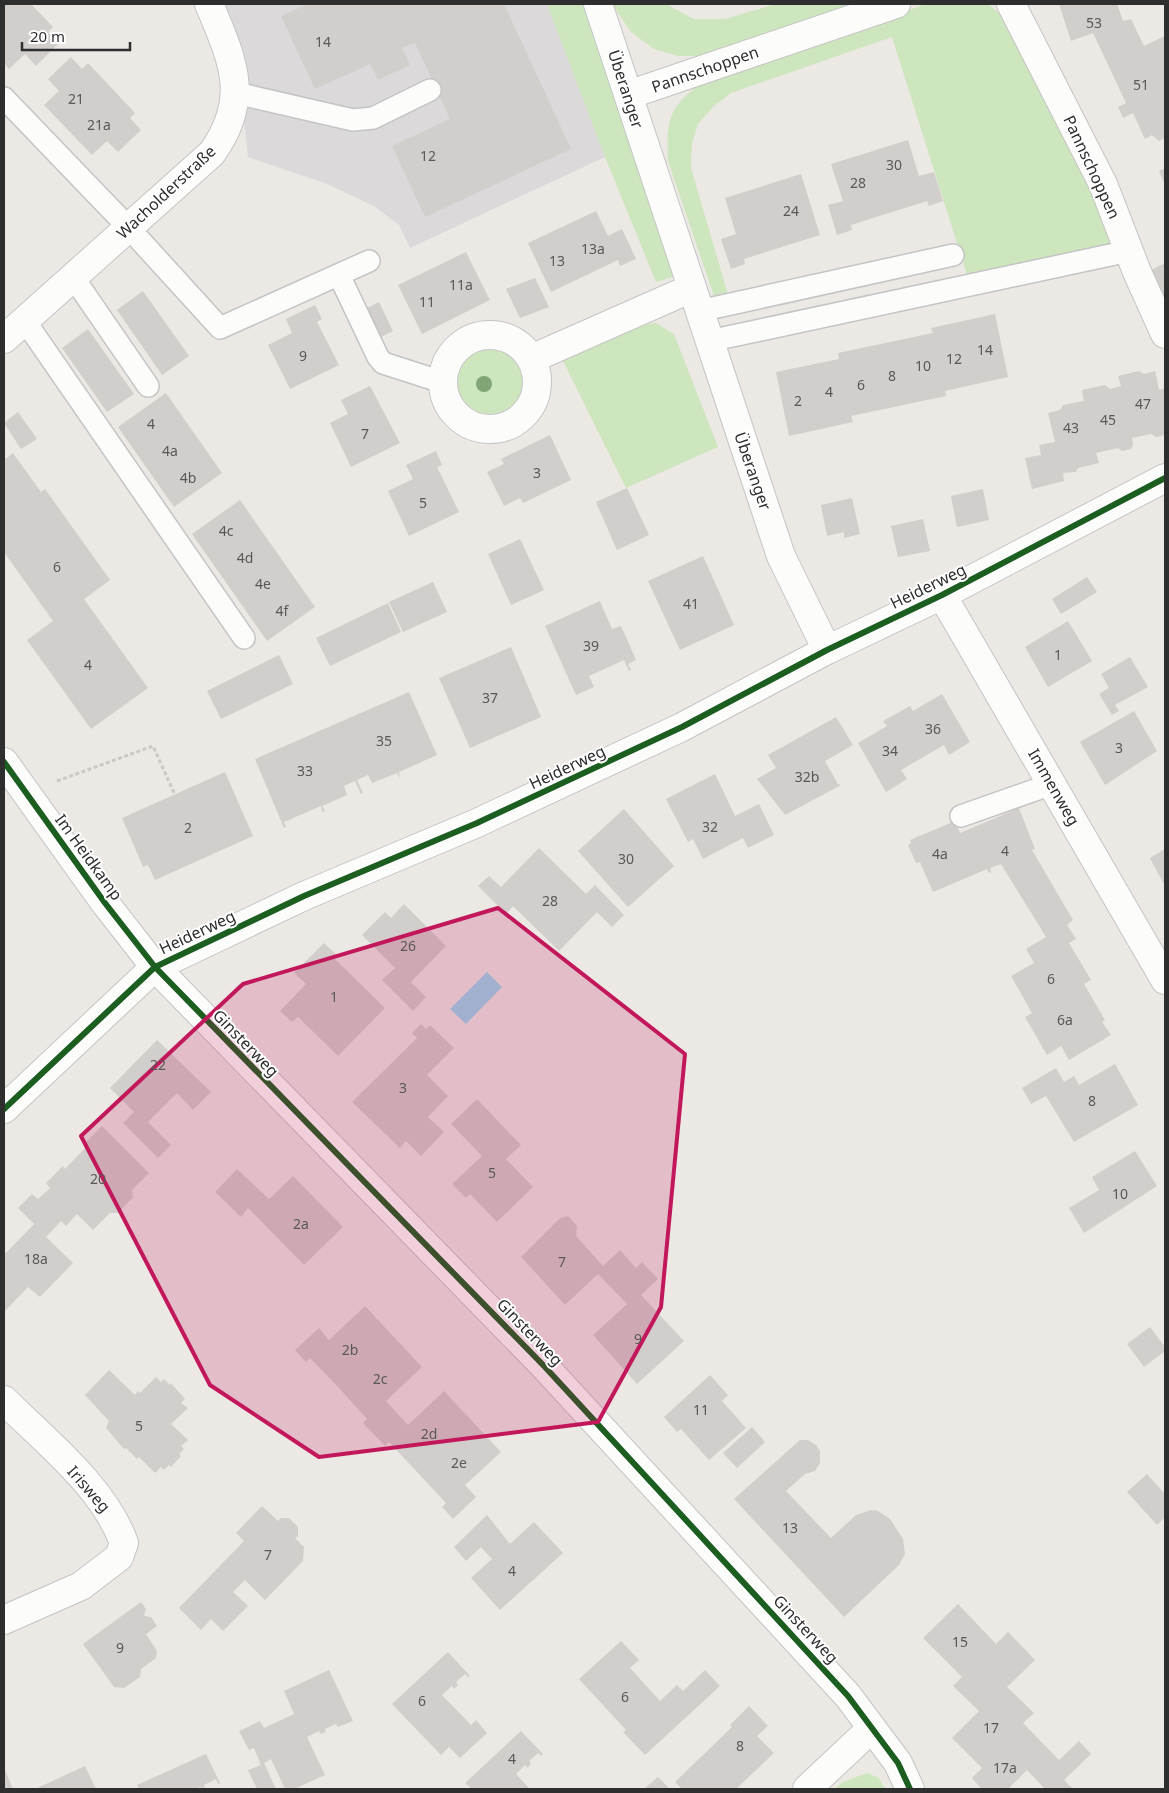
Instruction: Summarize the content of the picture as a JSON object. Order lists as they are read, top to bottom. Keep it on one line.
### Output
{"streets":{"street":["Pannschoppen","Überanger","Wacholderstraße","Heiderweg","Immenweg","Im Heidkamp","Ginsterweg","Irisweg"]},"crossings":[["Pannschoppen","Überanger"],["Überanger","Heiderweg"],["Heiderweg","Immenweg"],["Heiderweg","Im Heidkamp"],["Heiderweg","Ginsterweg"],["Im Heidkamp","Ginsterweg"]],"house_numbers":["53","14","51","21","21a","12","30","28","24","13a","13","11a","11","14","9","12","10","8","6","4","2","47","45","4","43","7","4a","3","4b","5","4c","4d","6","4e","41","4f","39","1","4","37","36","35","3","34","33","32b","32","2","4","4a","30","28","26","6","1","6a","22","3","8","5","20","10","2a","18a","7","9","2b","2c","11","5","2d","2e","13","7","4","15","9","6","6","17","8","4","17a"],"scale_bar":"20 m"}
